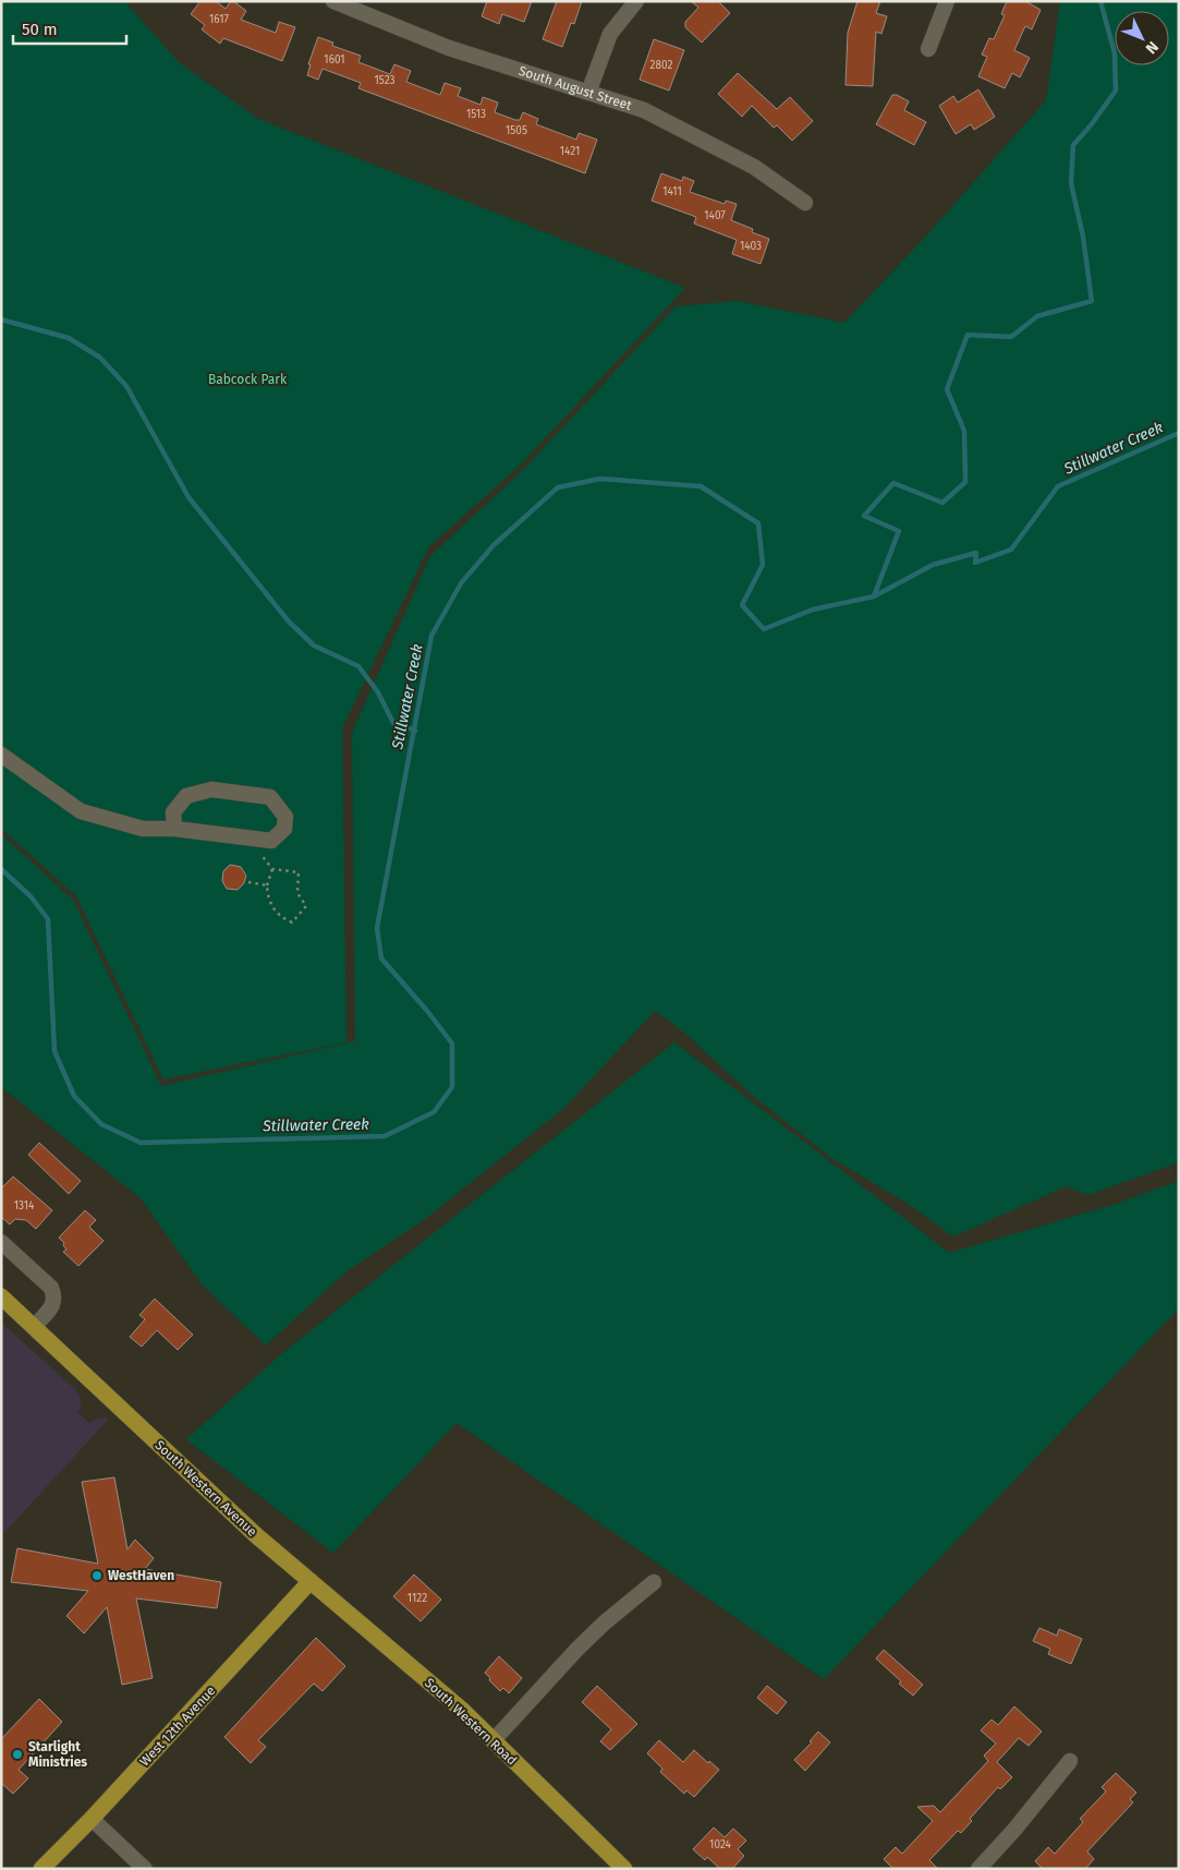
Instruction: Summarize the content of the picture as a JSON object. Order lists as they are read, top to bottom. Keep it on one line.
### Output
{"streets":{"main road":["South Western Avenue","South Western Road","West 12th Avenue"],"street":["South August Street"]},"crossings":[["South Western Avenue","South Western Road"],["South Western Avenue","West 12th Avenue"],["South Western Road","West 12th Avenue"]],"water":["Stillwater Creek"],"parks":["Babcock Park"],"places":["WestHaven","Starlight Ministries"],"house_numbers":["1617","1601","2802","1523","1513","1505","1421","1411","1407","1403","1314","1122","1024"],"scale_bar":"50 m","north":"bottom right"}
